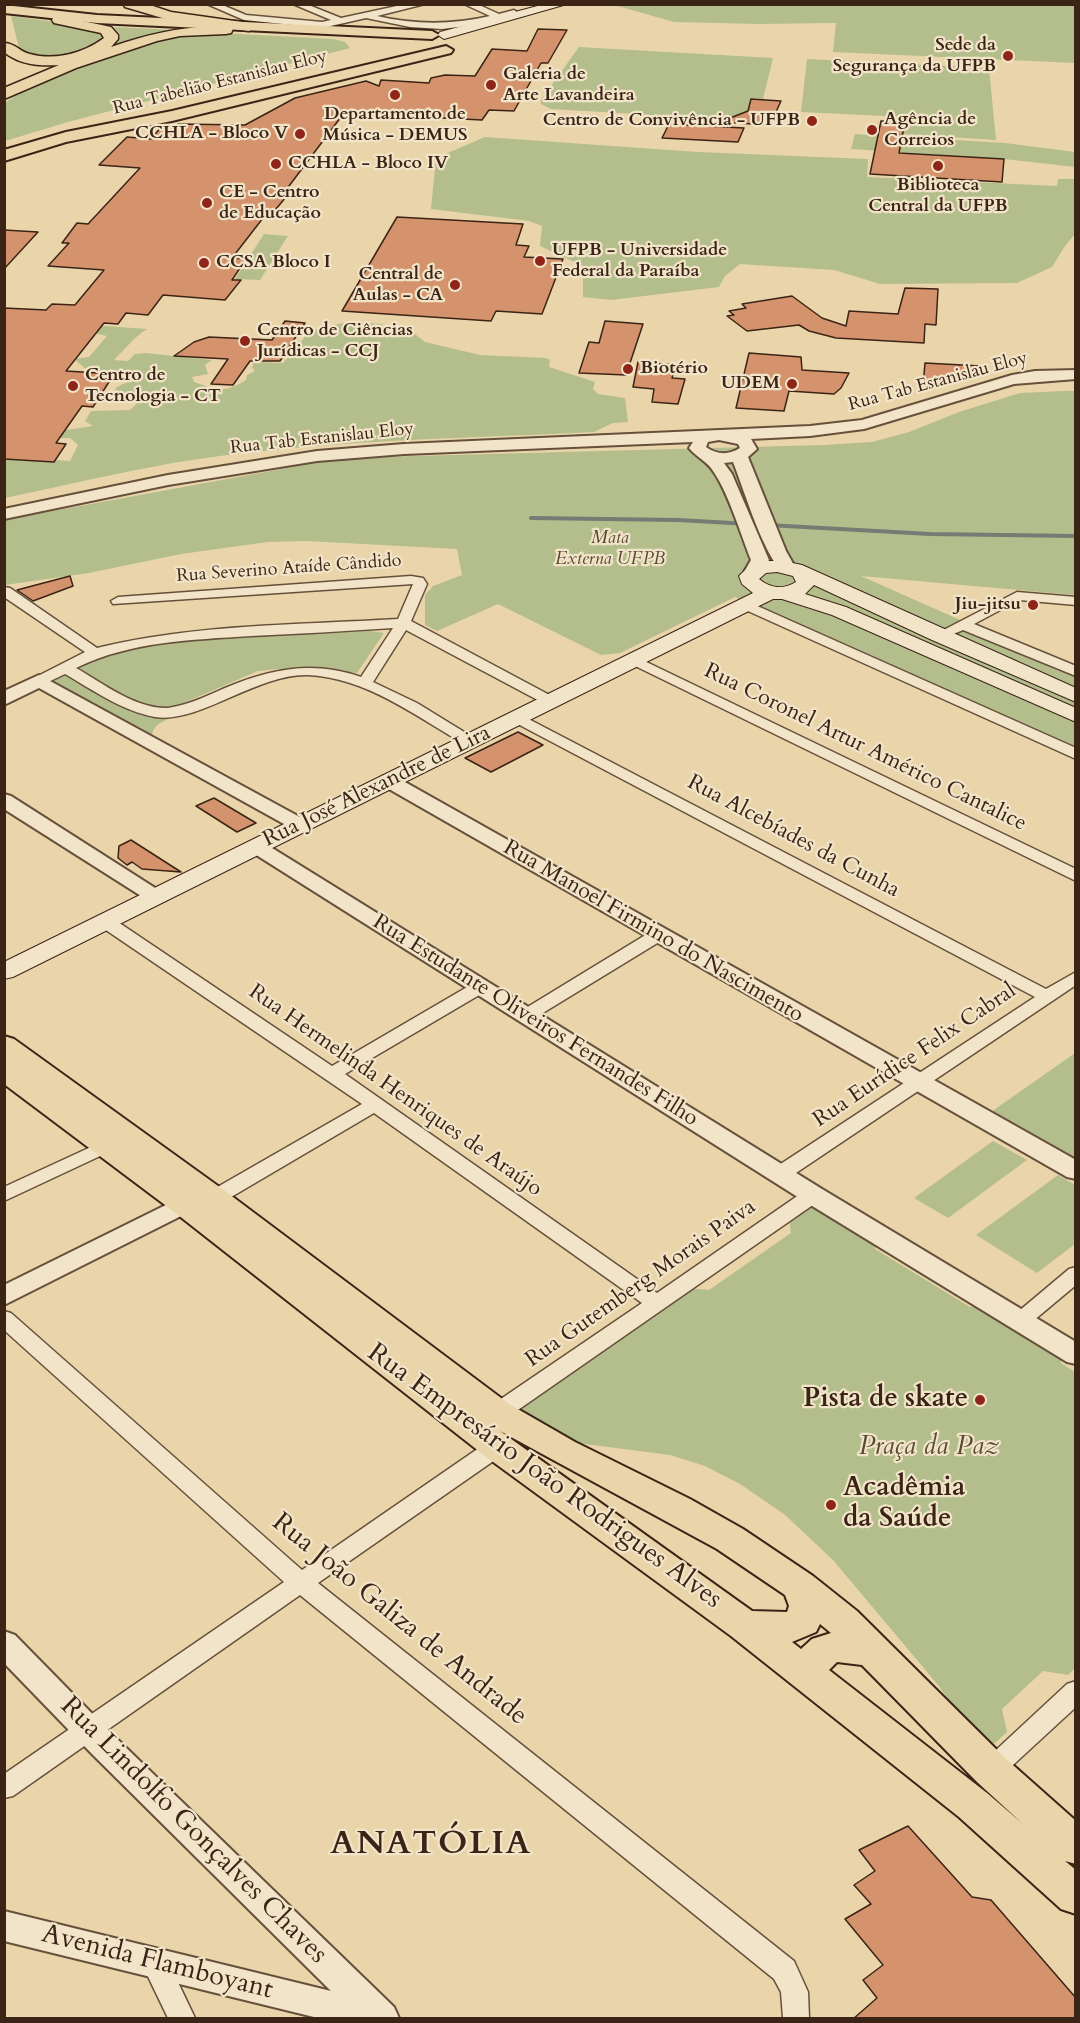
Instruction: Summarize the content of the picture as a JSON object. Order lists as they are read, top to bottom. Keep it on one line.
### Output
{"streets":{"main road":["Rua Tabelião Estanislau Eloy","Rua José Alexandre de Lira","Rua Empresário João Rodrigues Alves"],"street":["Rua Tab Estanislau Eloy","Rua Severino Ataíde Cândido","Rua Coronel Artur Américo Cantalice","Rua Alcebíades da Cunha","Rua Manoel Firmino do Nascimento","Rua Estudante Oliveiros Fernandes Filho","Rua Eurídice Felix Cabral","Rua Hermelinda Henriques de Araújo","Rua Gutemberg Morais Paiva","Rua João Galiza de Andrade","Rua Lindolfo Gonçalves Chaves","Avenida Flamboyant"]},"crossings":[["Rua Coronel Artur Américo Cantalice","Rua José Alexandre de Lira"],["Rua José Alexandre de Lira","Rua Alcebíades da Cunha"],["Rua José Alexandre de Lira","Rua Manoel Firmino do Nascimento"],["Rua José Alexandre de Lira","Rua Estudante Oliveiros Fernandes Filho"],["Rua José Alexandre de Lira","Rua Hermelinda Henriques de Araújo"],["Rua Alcebíades da Cunha","Rua Eurídice Felix Cabral"],["Rua Manoel Firmino do Nascimento","Rua Eurídice Felix Cabral"],["Rua Estudante Oliveiros Fernandes Filho","Rua Eurídice Felix Cabral"],["Rua Estudante Oliveiros Fernandes Filho","Rua Gutemberg Morais Paiva"],["Rua Hermelinda Henriques de Araújo","Rua Gutemberg Morais Paiva"],["Rua Gutemberg Morais Paiva","Rua Empresário João Rodrigues Alves"],["Rua Gutemberg Morais Paiva","Rua João Galiza de Andrade"],["Rua Gutemberg Morais Paiva","Rua Lindolfo Gonçalves Chaves"],["Rua Lindolfo Gonçalves Chaves","Avenida Flamboyant"]],"districts":["ANATÓLIA"],"parks":["Mata Externa UFPB","Praça da Paz"],"places":["Sede da Segurança da UFPB","Galeria de Arte Lavandeira","Departamento de Música - DEMUS","Centro de Convivência - UFPB","Agência de Correios","CCHLA - Bloco V","CCHLA - Bloco IV","Biblioteca Central da UFPB","CE - Centro de Educação","UFPB - Universidade Federal da Paraíba","CCSA Bloco I","Central de Aulas - CA","Centro de Ciências Jurídicas - CCJ","Biotério","UDEM","Centro de Tecnologia - CT","Jiu-jitsu","Pista de skate","Acadêmia da Saúde"]}
